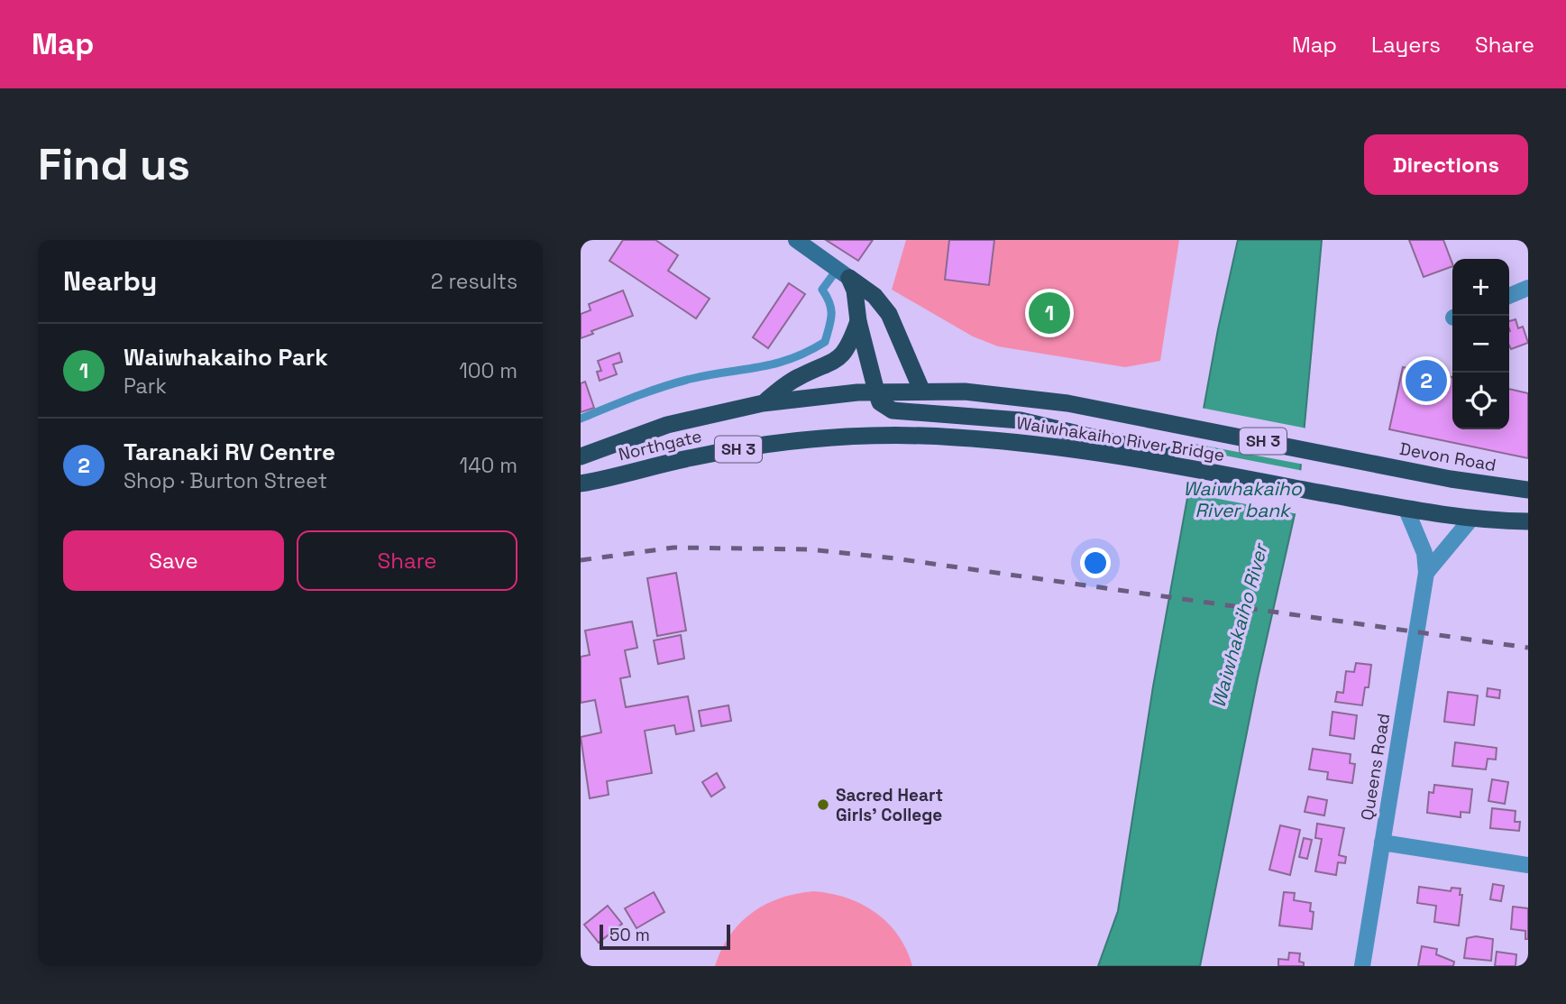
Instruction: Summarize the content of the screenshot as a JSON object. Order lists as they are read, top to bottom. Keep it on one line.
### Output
{"streets":{"highway":["Waiwhakaiho River Bridge","SH 3","Northgate","Devon Road"],"street":["Queens Road"]},"crossings":[["Waiwhakaiho River Bridge","Northgate"],["Waiwhakaiho River Bridge","Devon Road"]],"water":["Waiwhakaiho River bank","Waiwhakaiho River"],"places":["Sacred Heart Girls' College"],"scale_bar":"50 m","page":{"header":"Map","nav":["Map","Layers","Share"],"buttons":["Directions",["Save","Share"]],"title":"Find us","heading":["Nearby","2 results"],"map_buttons":["+","−"],"pins":["1","2"],"list":[{"mark":"1","name":"Waiwhakaiho Park","note":"Park","value":"100 m"},{"mark":"2","name":"Taranaki RV Centre","note":"Shop · Burton Street","value":"140 m"}],"scale":"50 m"}}
